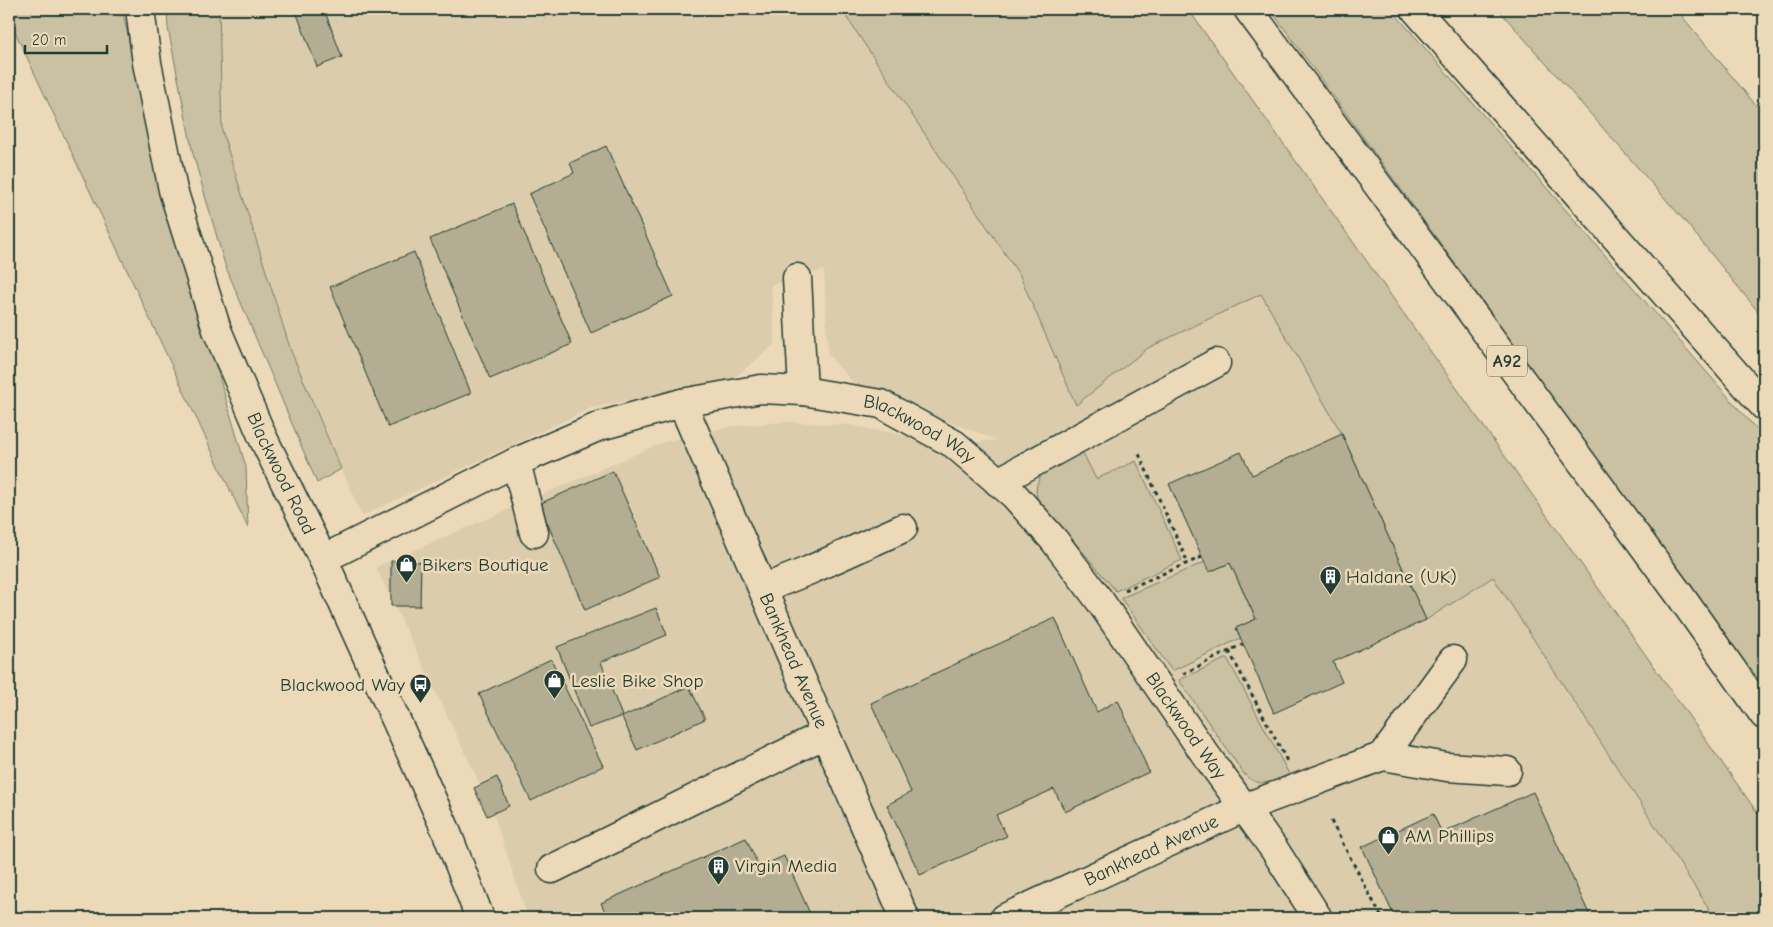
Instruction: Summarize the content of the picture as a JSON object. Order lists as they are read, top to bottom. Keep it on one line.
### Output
{"streets":{"main road":["A92","Blackwood Way","Blackwood Road","Bankhead Avenue"]},"crossings":[["Blackwood Way","Blackwood Road"],["Blackwood Way","Bankhead Avenue"]],"places":{"shop":["Bikers Boutique","Leslie Bike Shop","AM Phillips"],"building":["Haldane (UK)","Virgin Media"],"bus stop":["Blackwood Way"]},"scale_bar":"20 m"}
